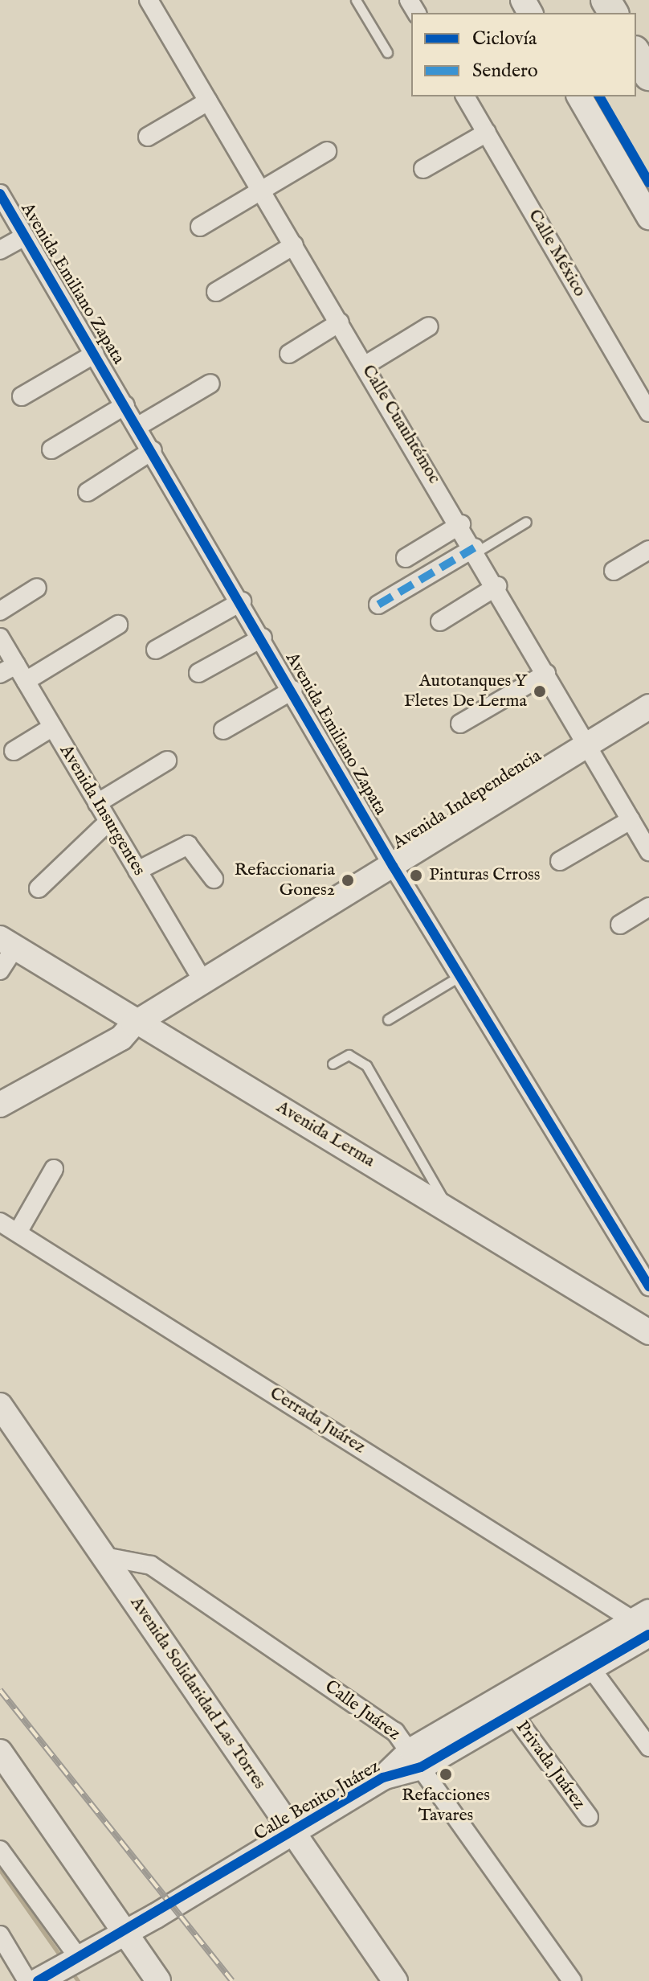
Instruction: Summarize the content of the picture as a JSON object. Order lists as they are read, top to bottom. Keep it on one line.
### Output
{"streets":{"main road":["Avenida Independencia","Avenida Lerma","Avenida Solidaridad Las Torres","Calle Benito Juárez"],"street":["Calle México","Avenida Emiliano Zapata","Calle Cuauhtémoc","Avenida Insurgentes","Cerrada Juárez","Calle Juárez","Privada Juárez"]},"crossings":[["Avenida Emiliano Zapata","Avenida Independencia"],["Calle Cuauhtémoc","Avenida Independencia"],["Avenida Independencia","Avenida Insurgentes"],["Avenida Independencia","Avenida Lerma"],["Cerrada Juárez","Calle Benito Juárez"],["Avenida Solidaridad Las Torres","Calle Juárez"],["Avenida Solidaridad Las Torres","Calle Benito Juárez"],["Calle Juárez","Calle Benito Juárez"],["Privada Juárez","Calle Benito Juárez"]],"places":["Autotanques Y Fletes De Lerma","Pinturas Crross","Refaccionaria Gones2","Refacciones Tavares"],"legend":["Ciclovía","Sendero"]}
